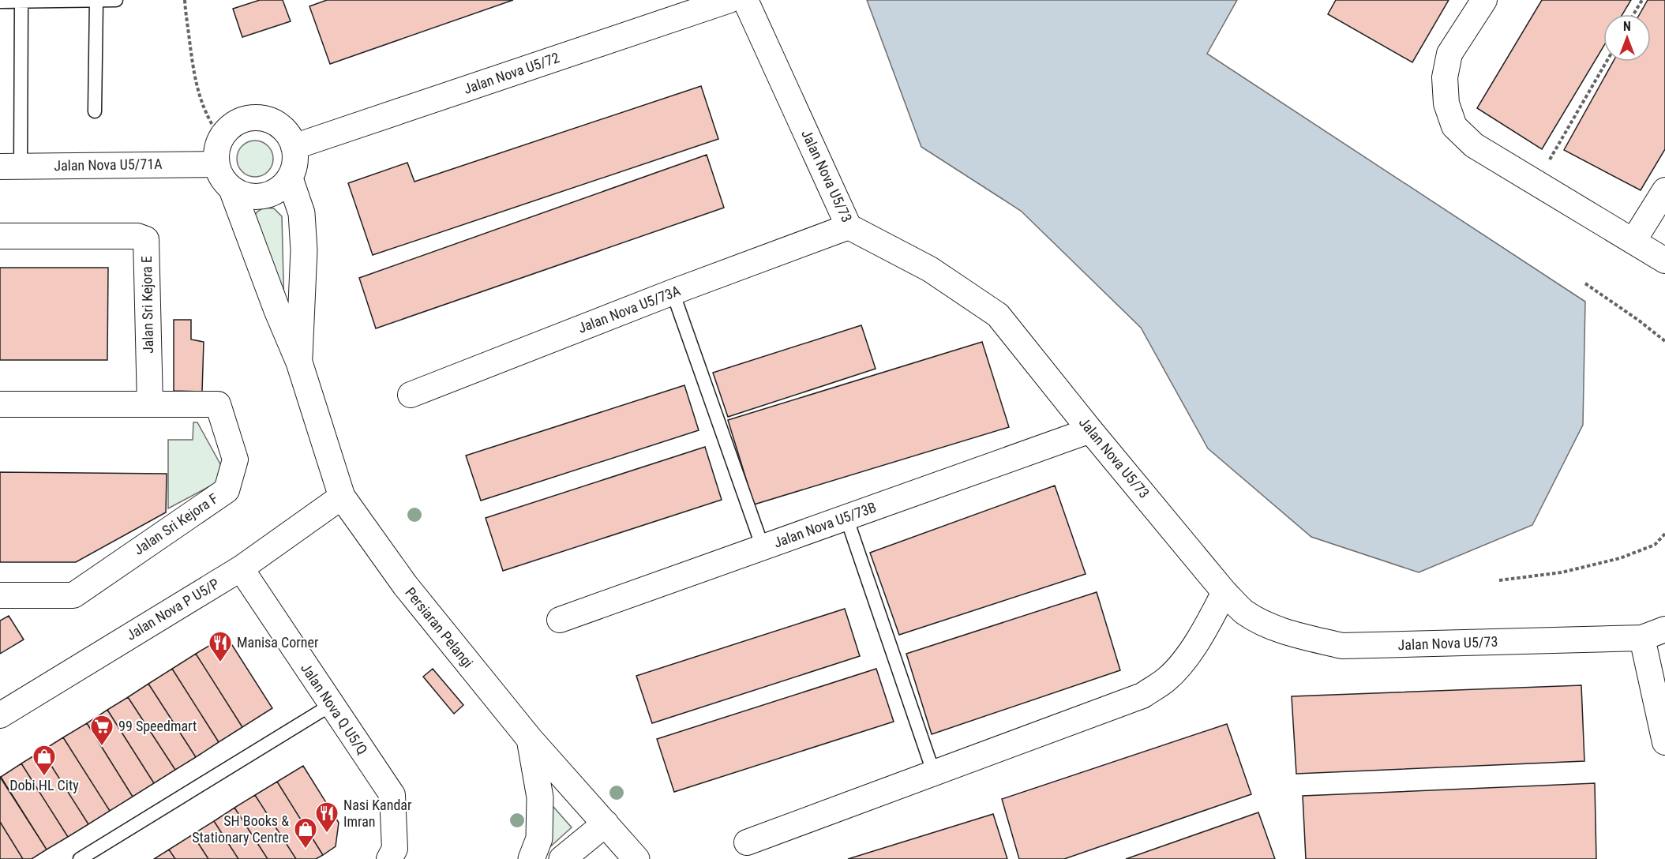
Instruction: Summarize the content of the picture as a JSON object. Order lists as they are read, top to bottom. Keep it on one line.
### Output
{"streets":{"street":["Jalan Nova U5/72","Jalan Nova U5/71A","Jalan Nova U5/73","Jalan Sri Kejora E","Jalan Nova U5/73A","Jalan Sri Kejora F","Jalan Nova U5/73B","Jalan Nova P U5/P","Persiaran Pelangi","Jalan Nova Q U5/Q"]},"crossings":[["Jalan Nova U5/72","Jalan Nova U5/71A"],["Jalan Nova U5/72","Persiaran Pelangi"],["Jalan Nova U5/71A","Persiaran Pelangi"],["Jalan Nova U5/73","Jalan Nova U5/73A"],["Jalan Nova U5/73","Jalan Nova U5/73B"],["Jalan Sri Kejora E","Jalan Sri Kejora F"],["Jalan Nova P U5/P","Persiaran Pelangi"],["Jalan Nova P U5/P","Jalan Nova Q U5/Q"]],"places":{"restaurant":["Manisa Corner","Nasi Kandar Imran"],"supermarket":["99 Speedmart"],"shop":["Dobi HL City","SH Books & Stationary Centre"]},"north":"top"}
